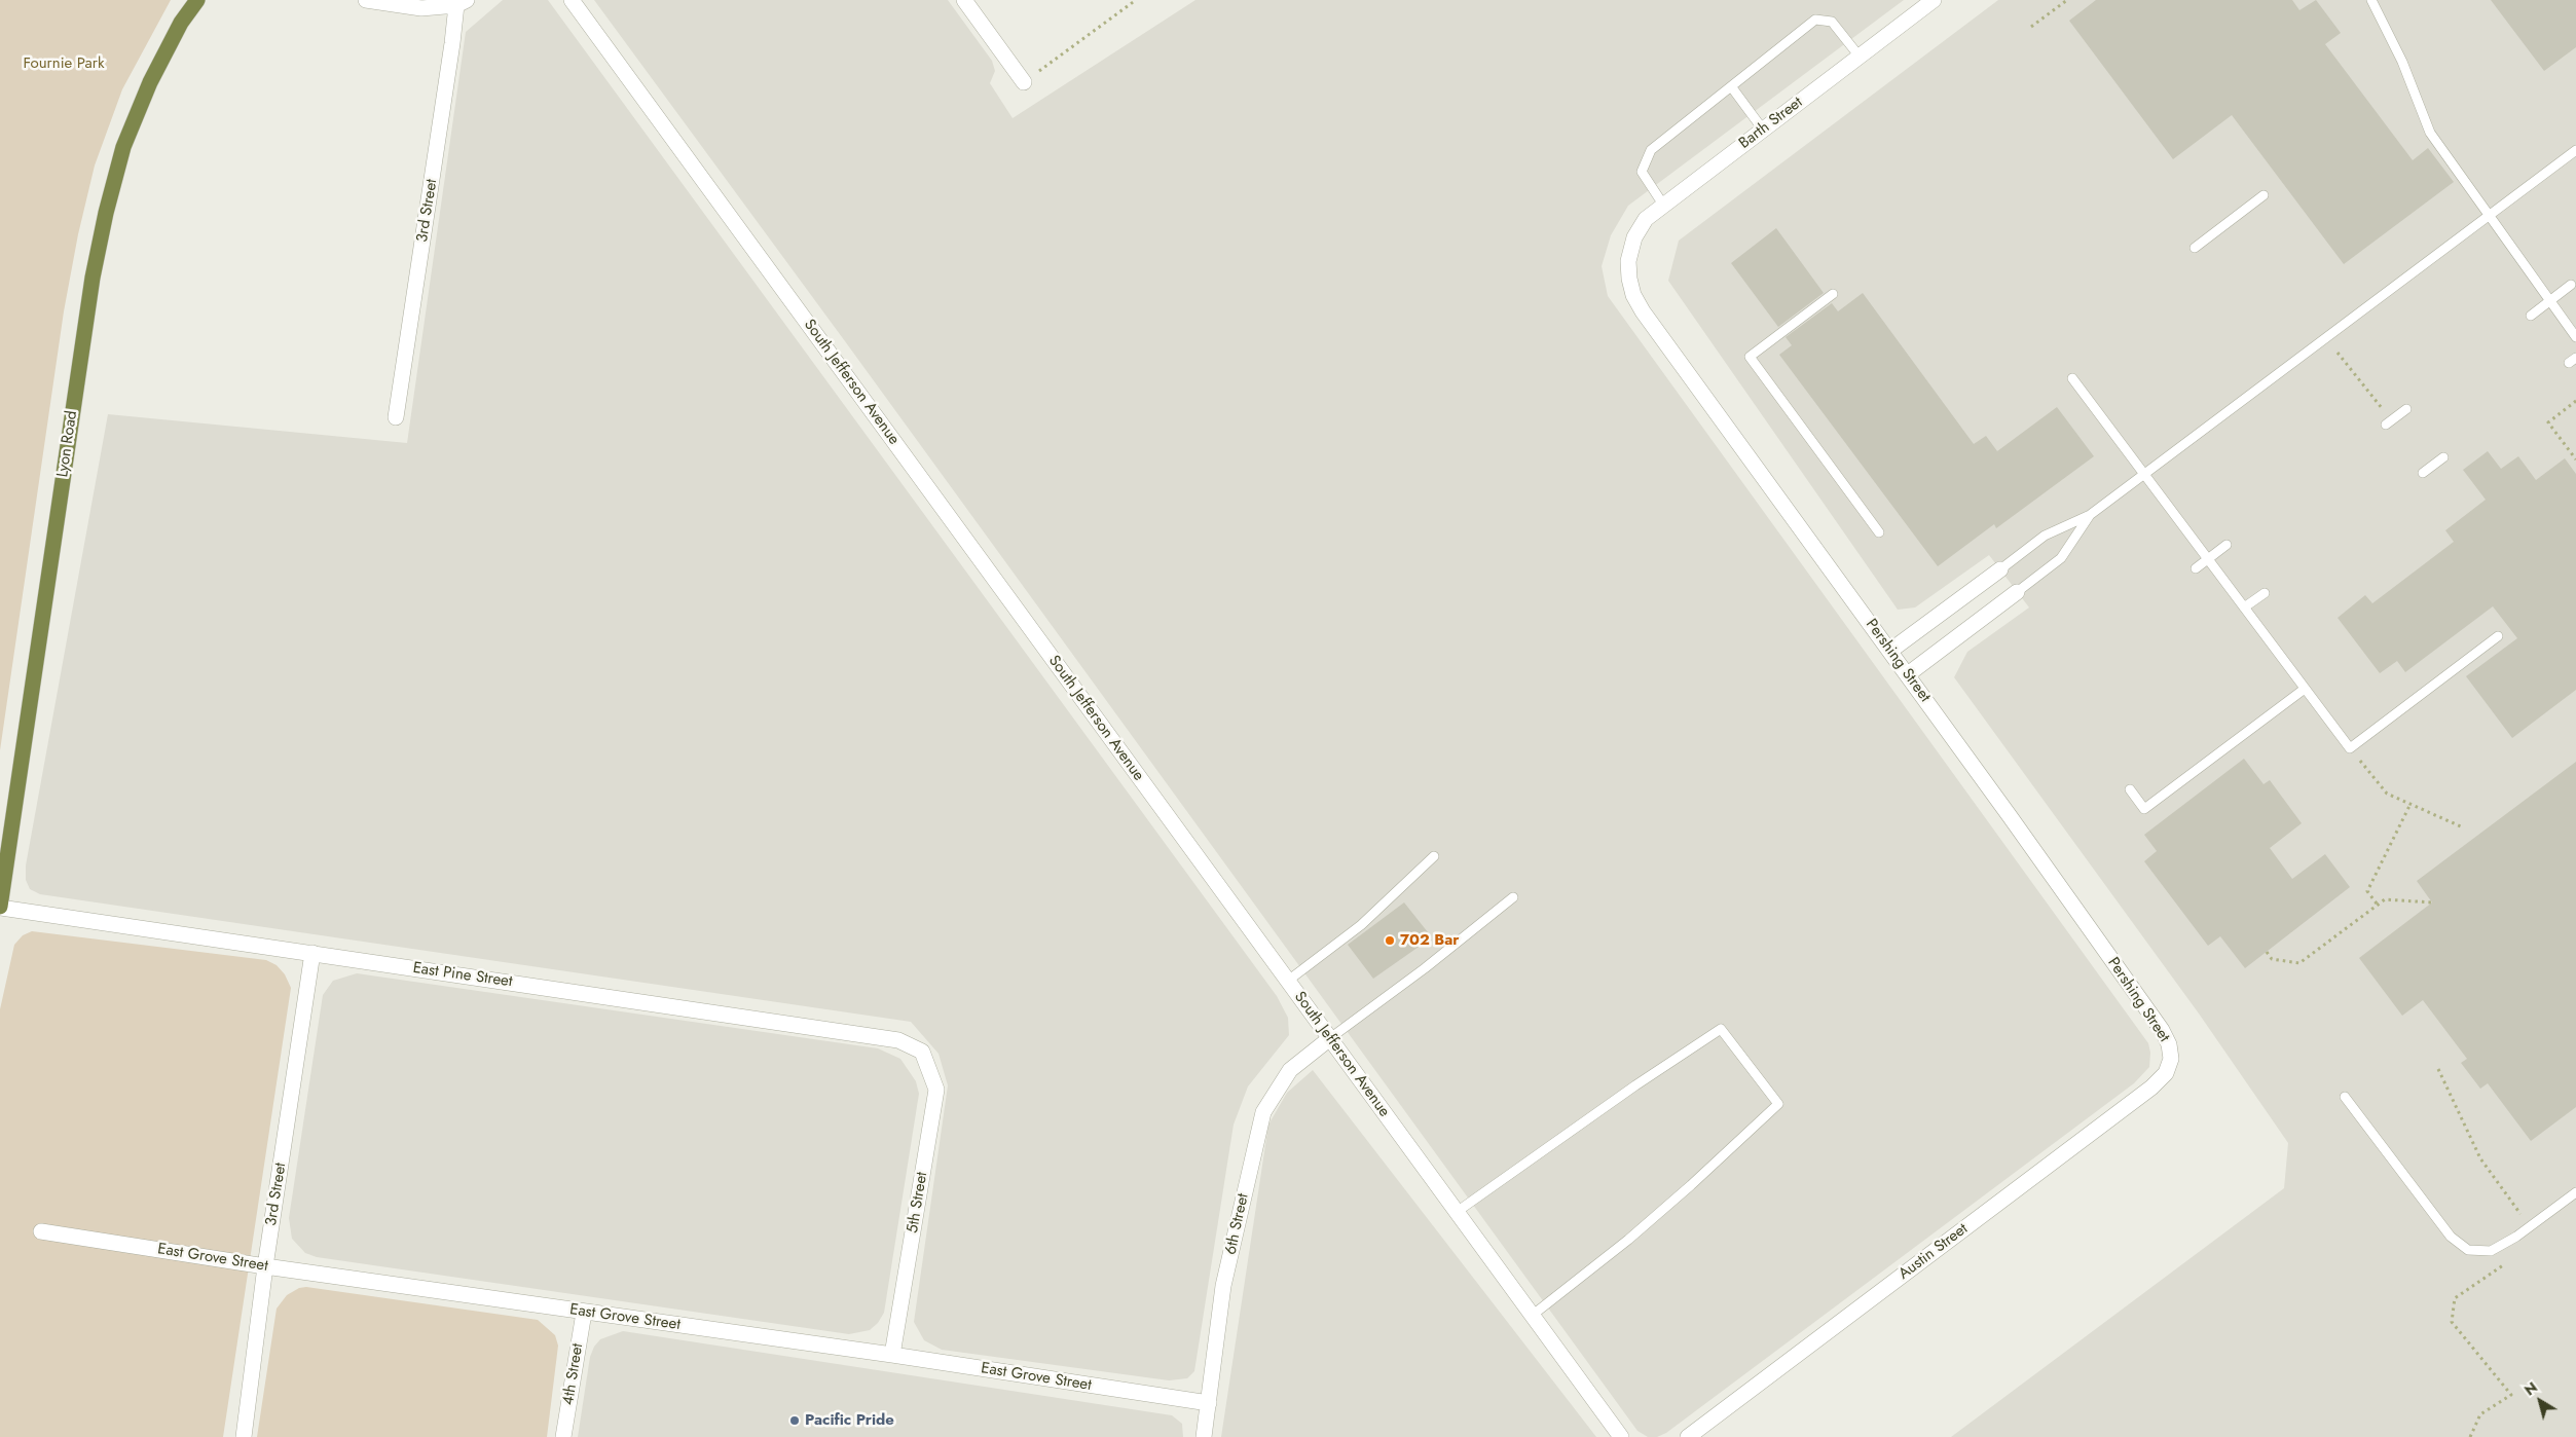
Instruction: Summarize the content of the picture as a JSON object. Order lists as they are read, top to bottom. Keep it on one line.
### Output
{"streets":{"highway":["Lyon Road"],"street":["Barth Street","3rd Street","South Jefferson Avenue","Pershing Street","East Pine Street","5th Street","6th Street","Austin Street","East Grove Street","4th Street"]},"crossings":[["Barth Street","Pershing Street"],["3rd Street","East Pine Street"],["3rd Street","East Grove Street"],["South Jefferson Avenue","6th Street"],["Lyon Road","East Pine Street"],["Pershing Street","Austin Street"],["East Pine Street","5th Street"],["5th Street","East Grove Street"],["6th Street","East Grove Street"],["East Grove Street","4th Street"]],"parks":["Fournie Park"],"places":["702 Bar","Pacific Pride"],"north":"top left"}
